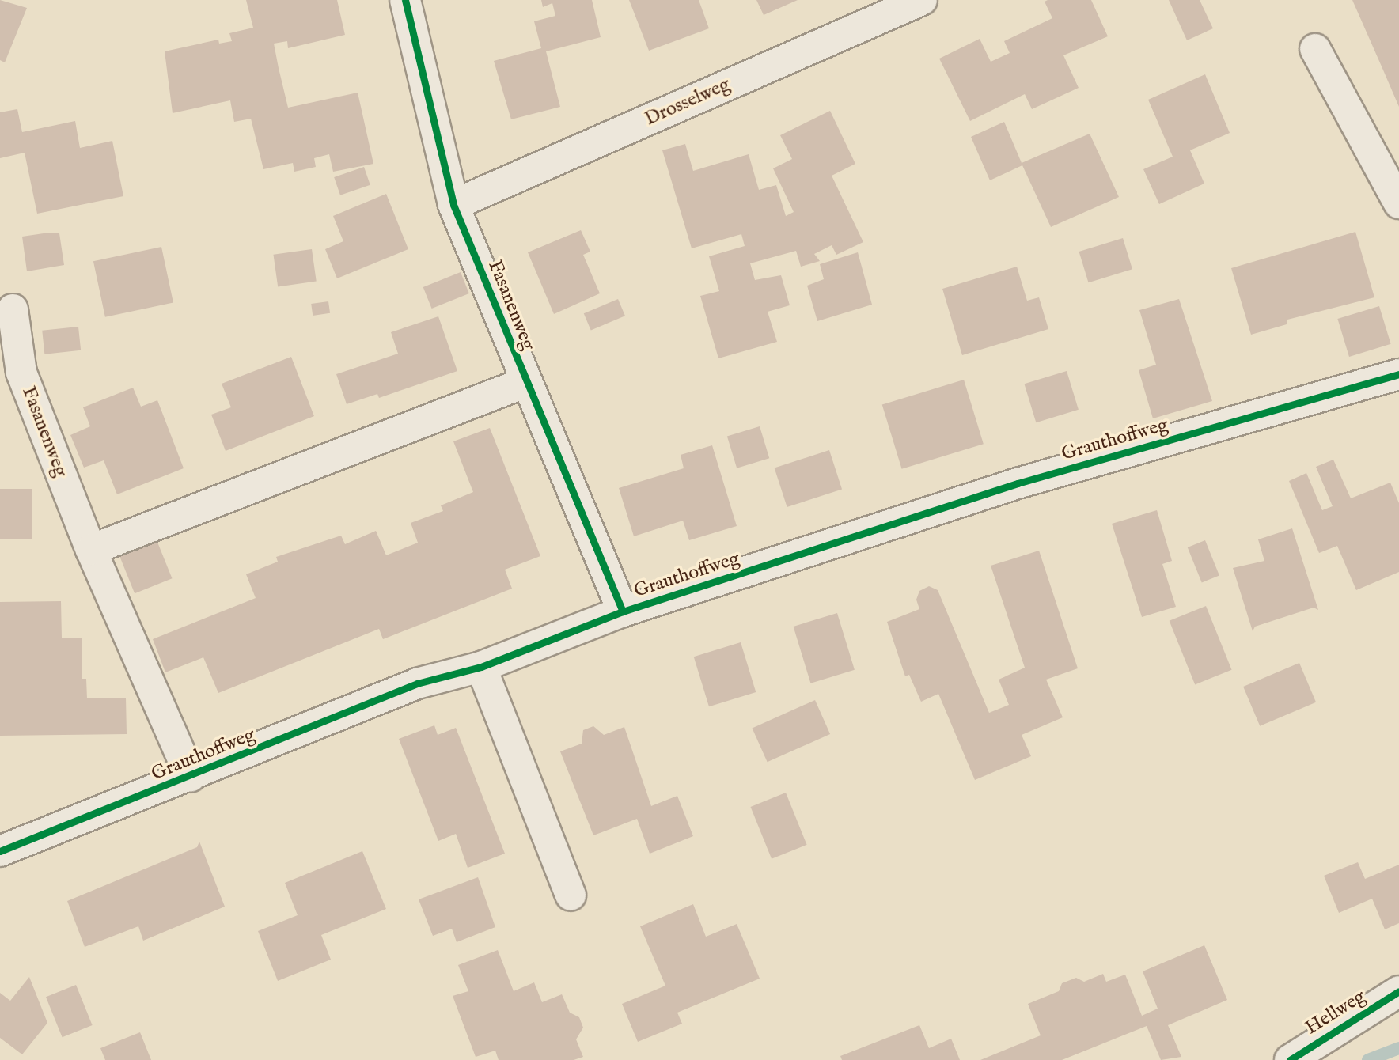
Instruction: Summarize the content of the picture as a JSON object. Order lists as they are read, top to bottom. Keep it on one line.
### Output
{"streets":{"street":["Drosselweg","Fasanenweg","Grauthoffweg","Hellweg"]},"crossings":[["Drosselweg","Fasanenweg"],["Fasanenweg","Grauthoffweg"]]}
